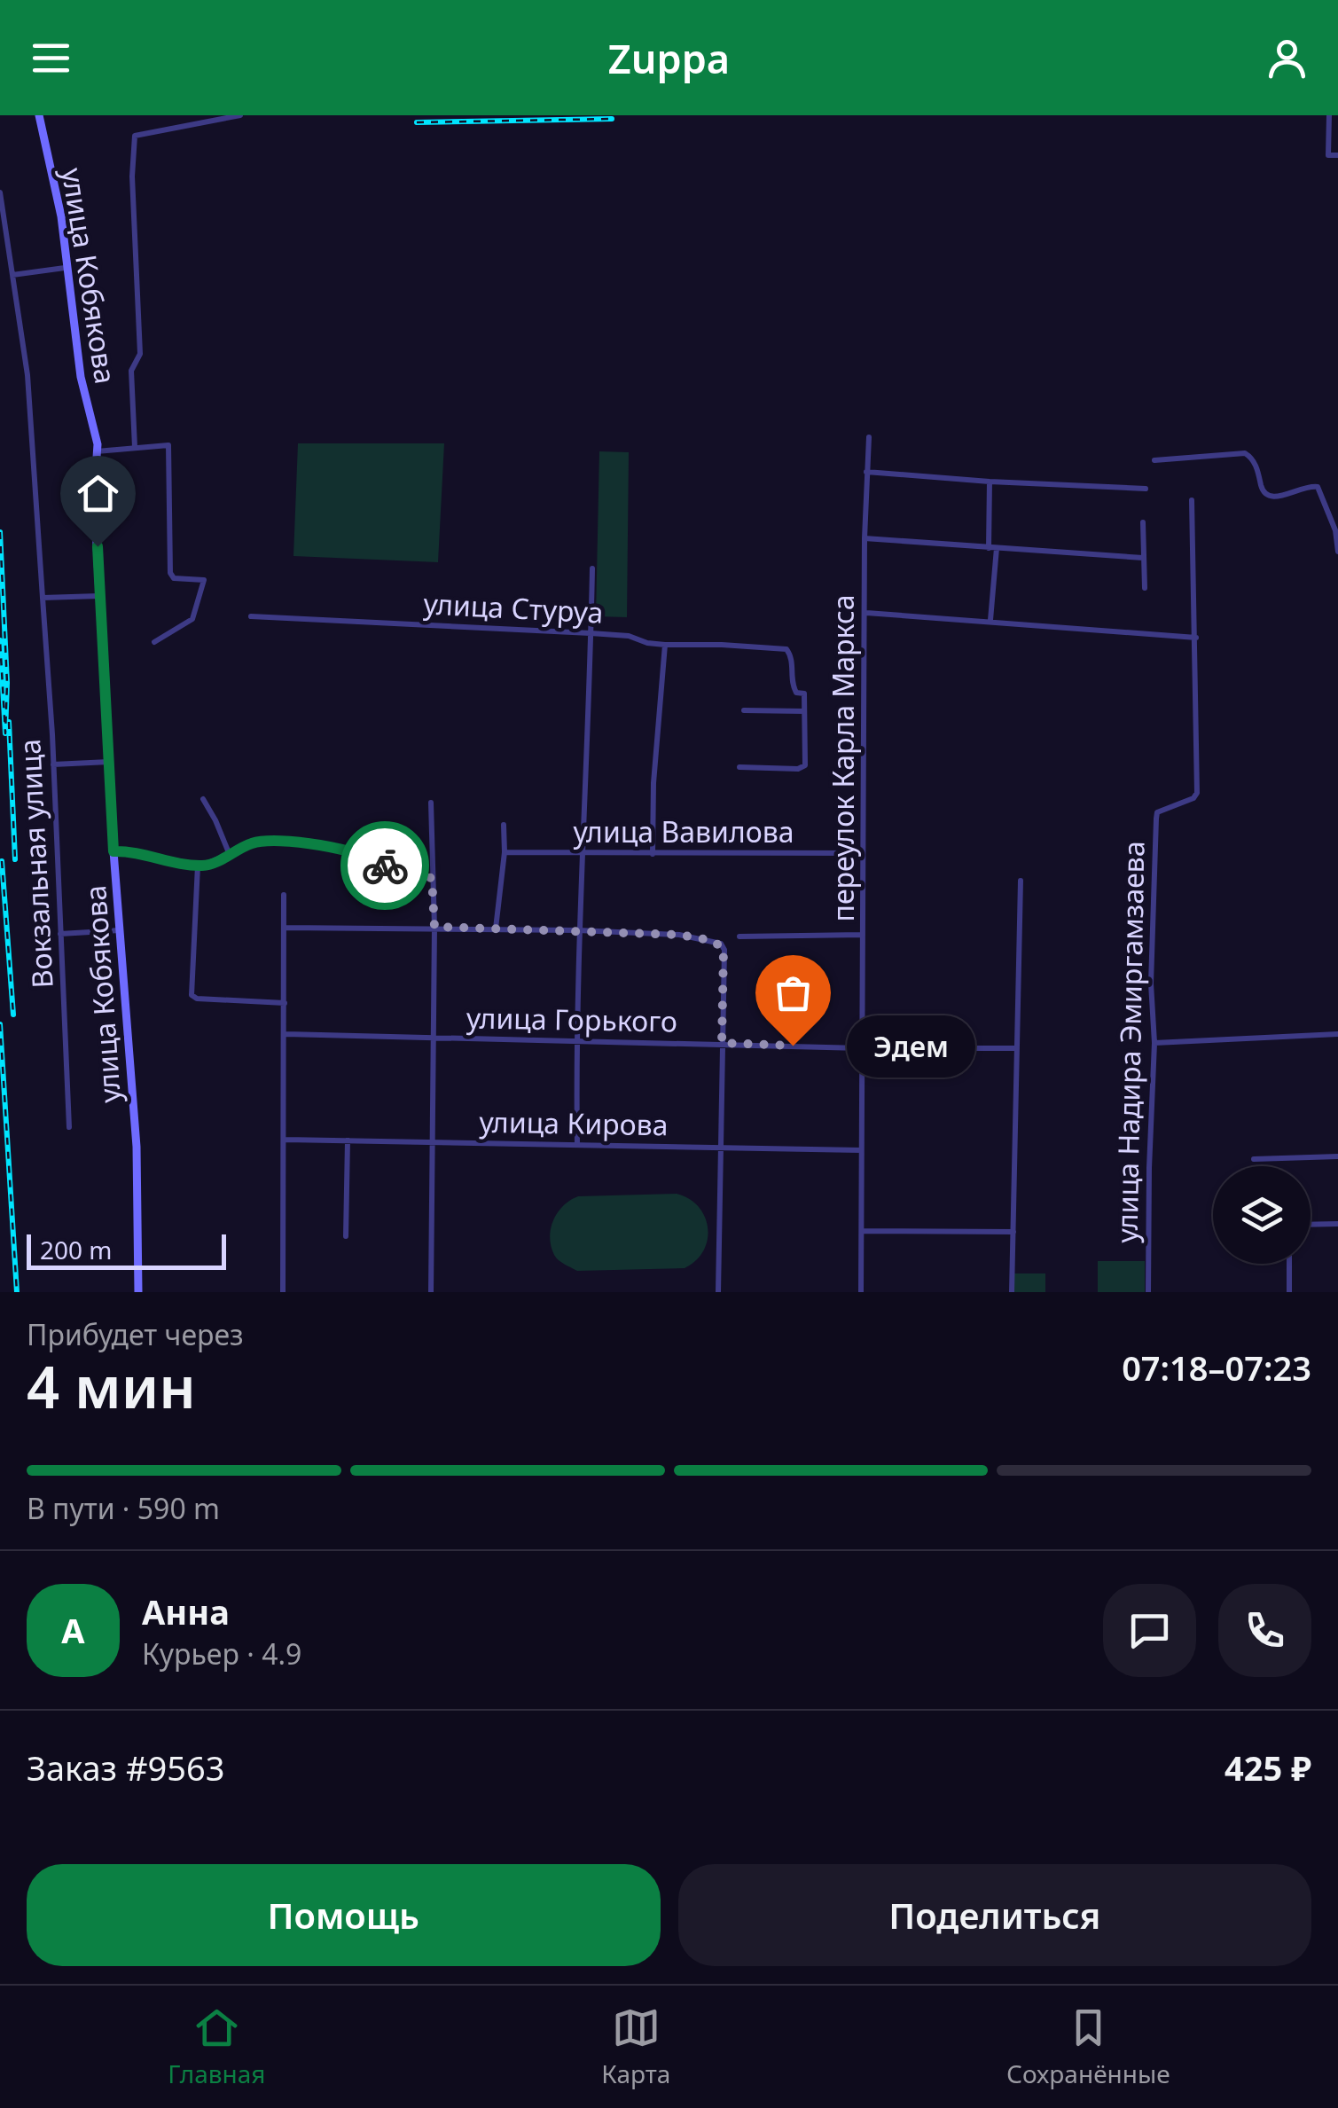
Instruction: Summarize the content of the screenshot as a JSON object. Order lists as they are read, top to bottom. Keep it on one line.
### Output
{"streets":{"street":["улица Кобякова","улица Стуруа","переулок Карла Маркса","улица Вавилова","Вокзальная улица","улица Горького","улица Надира Эмиргамзаева","улица Кирова"]},"crossings":[["переулок Карла Маркса","улица Вавилова"],["переулок Карла Маркса","улица Горького"],["переулок Карла Маркса","улица Кирова"]],"places":["Эдем"],"scale_bar":"200 m","page":{"header":"Zuppa","bubble":"Эдем","scale":"200 m","heading":["4 мин","Прибудет через","07:18–07:23"],"panel":["Анна","Курьер · 4.9","Заказ #9563","425 ₽"],"bar":"В пути · 590 m","round":"А","buttons":["Помощь","Поделиться"],"tabs":["Главная","Карта","Сохранённые"]}}
